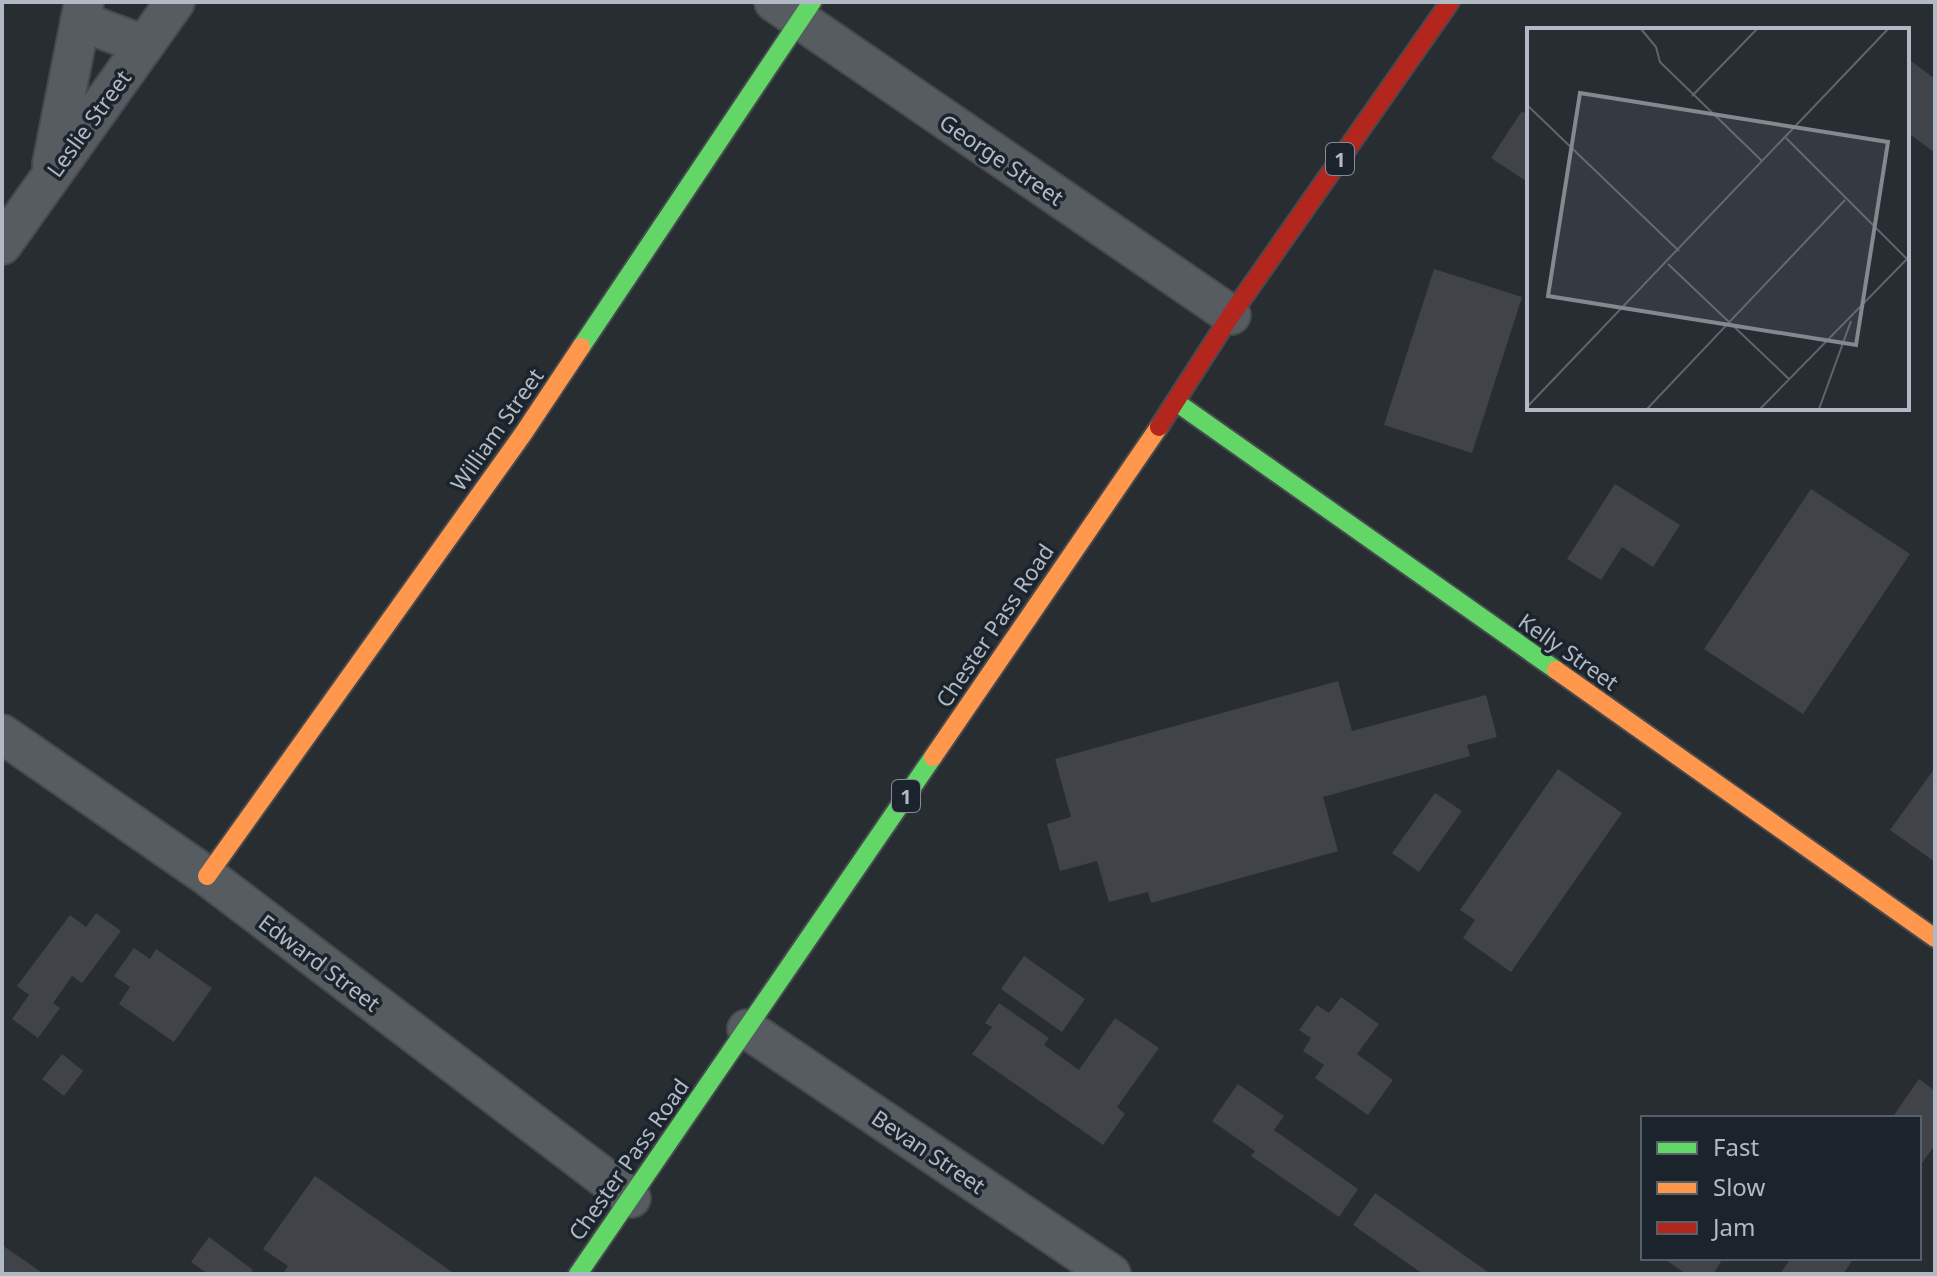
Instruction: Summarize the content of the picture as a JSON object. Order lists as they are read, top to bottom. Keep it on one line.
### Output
{"streets":{"main road":["1","William Street","Chester Pass Road","Kelly Street"],"street":["Leslie Street","George Street","Edward Street","Bevan Street"]},"crossings":[["George Street","William Street"],["George Street","Chester Pass Road"],["William Street","Edward Street"],["Chester Pass Road","Kelly Street"],["Chester Pass Road","Edward Street"],["Chester Pass Road","Bevan Street"]],"legend":["Fast","Slow","Jam"]}
